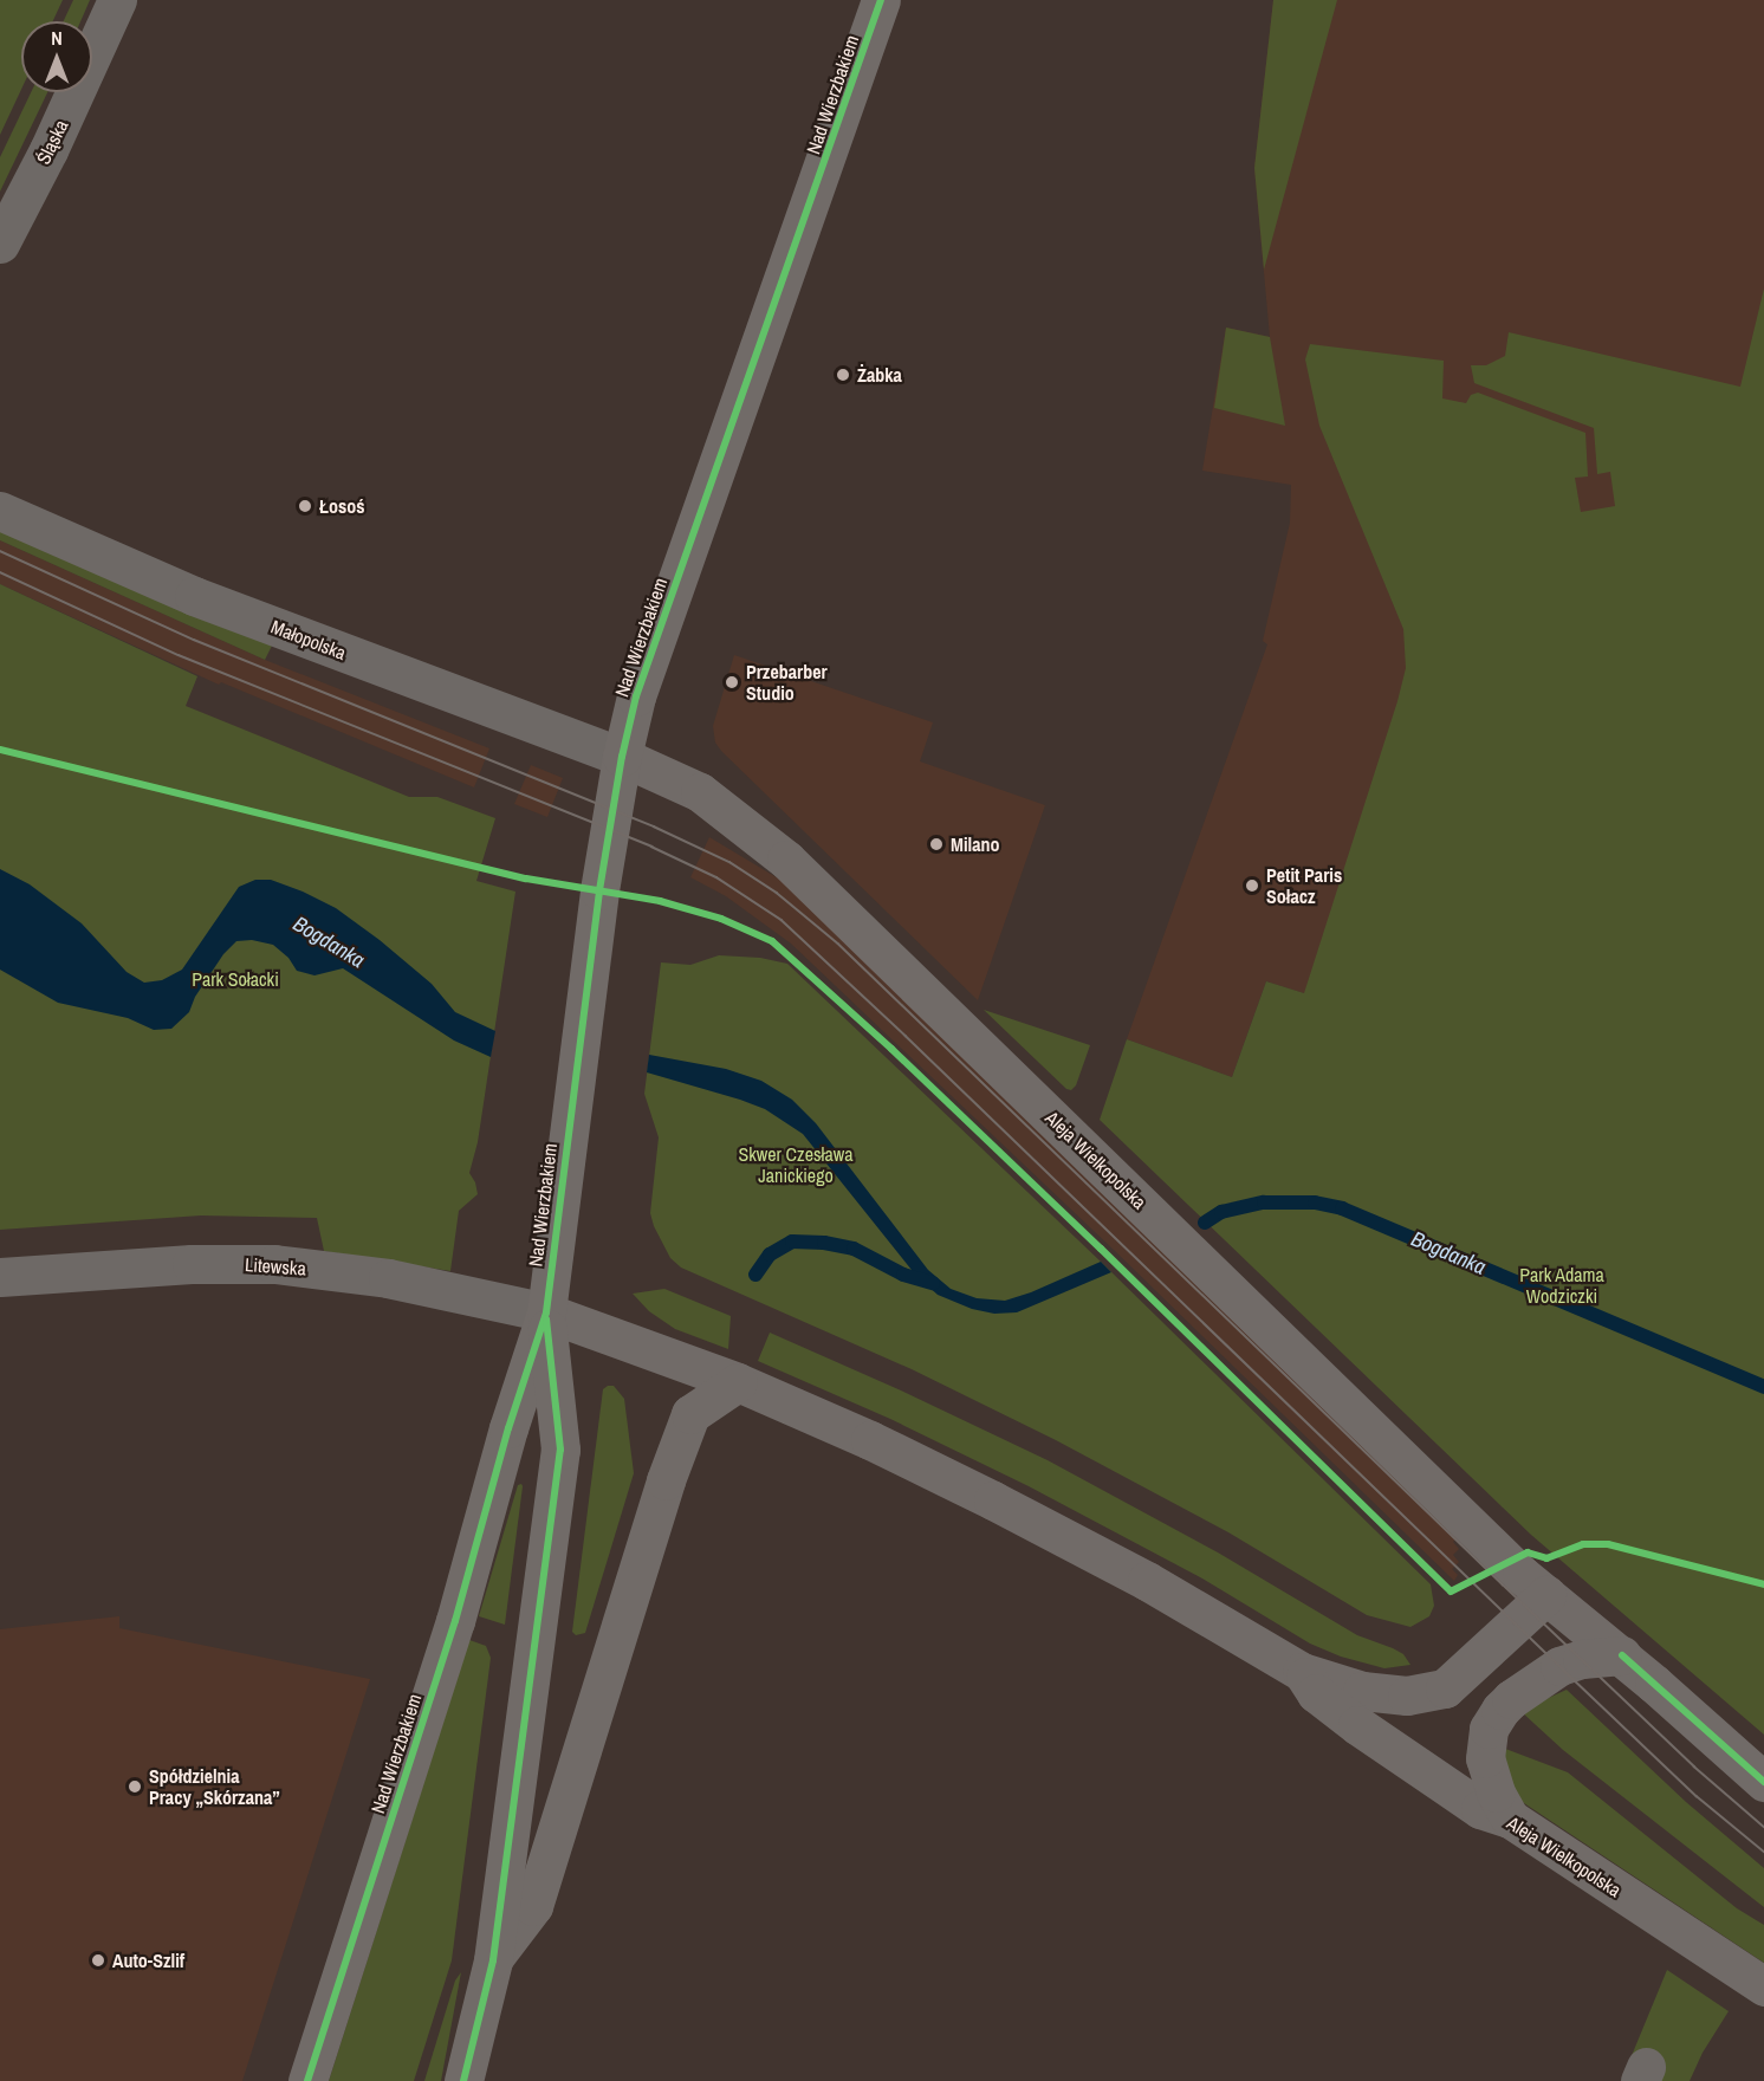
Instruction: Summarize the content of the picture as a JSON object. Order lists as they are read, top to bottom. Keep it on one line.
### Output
{"streets":{"street":["Nad Wierzbakiem","Śląska","Małopolska","Aleja Wielkopolska","Litewska"]},"crossings":[["Nad Wierzbakiem","Małopolska"],["Nad Wierzbakiem","Aleja Wielkopolska"],["Nad Wierzbakiem","Litewska"],["Małopolska","Aleja Wielkopolska"],["Aleja Wielkopolska","Litewska"]],"water":["Bogdanka"],"parks":["Park Sołacki","Skwer Czesława Janickiego","Park Adama Wodziczki"],"places":["Żabka","Łosoś","Przebarber Studio","Milano","Petit Paris Sołacz","Spółdzielnia Pracy „Skórzana”","Auto-Szlif"],"north":"top"}
